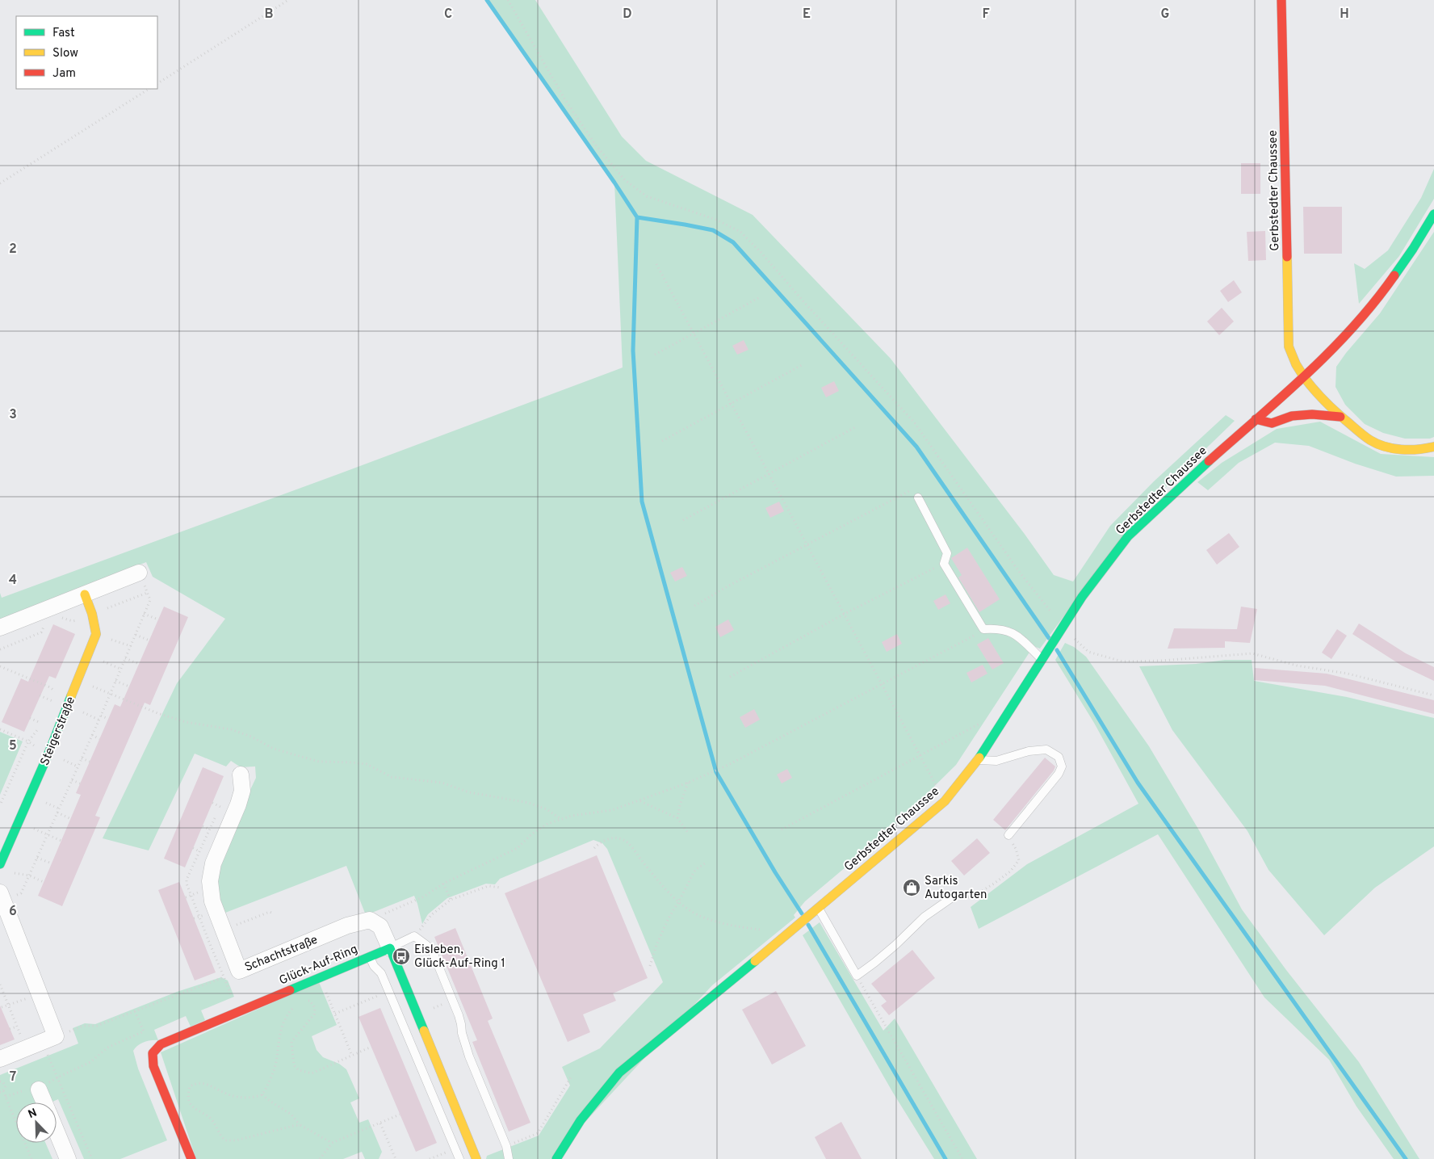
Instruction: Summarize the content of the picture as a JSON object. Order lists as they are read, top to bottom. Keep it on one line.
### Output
{"streets":{"main road":["Gerbstedter Chaussee","Steigerstraße","Glück-Auf-Ring"],"street":["Schachtstraße"]},"places":{"shop":["Sarkis Autogarten"],"bus stop":["Eisleben, Glück-Auf-Ring 1"]},"legend":["Fast","Slow","Jam"],"north":"top left","grid":{"columns":["B","C","D","E","F","G","H"],"rows":["2","3","4","5","6","7"]}}
